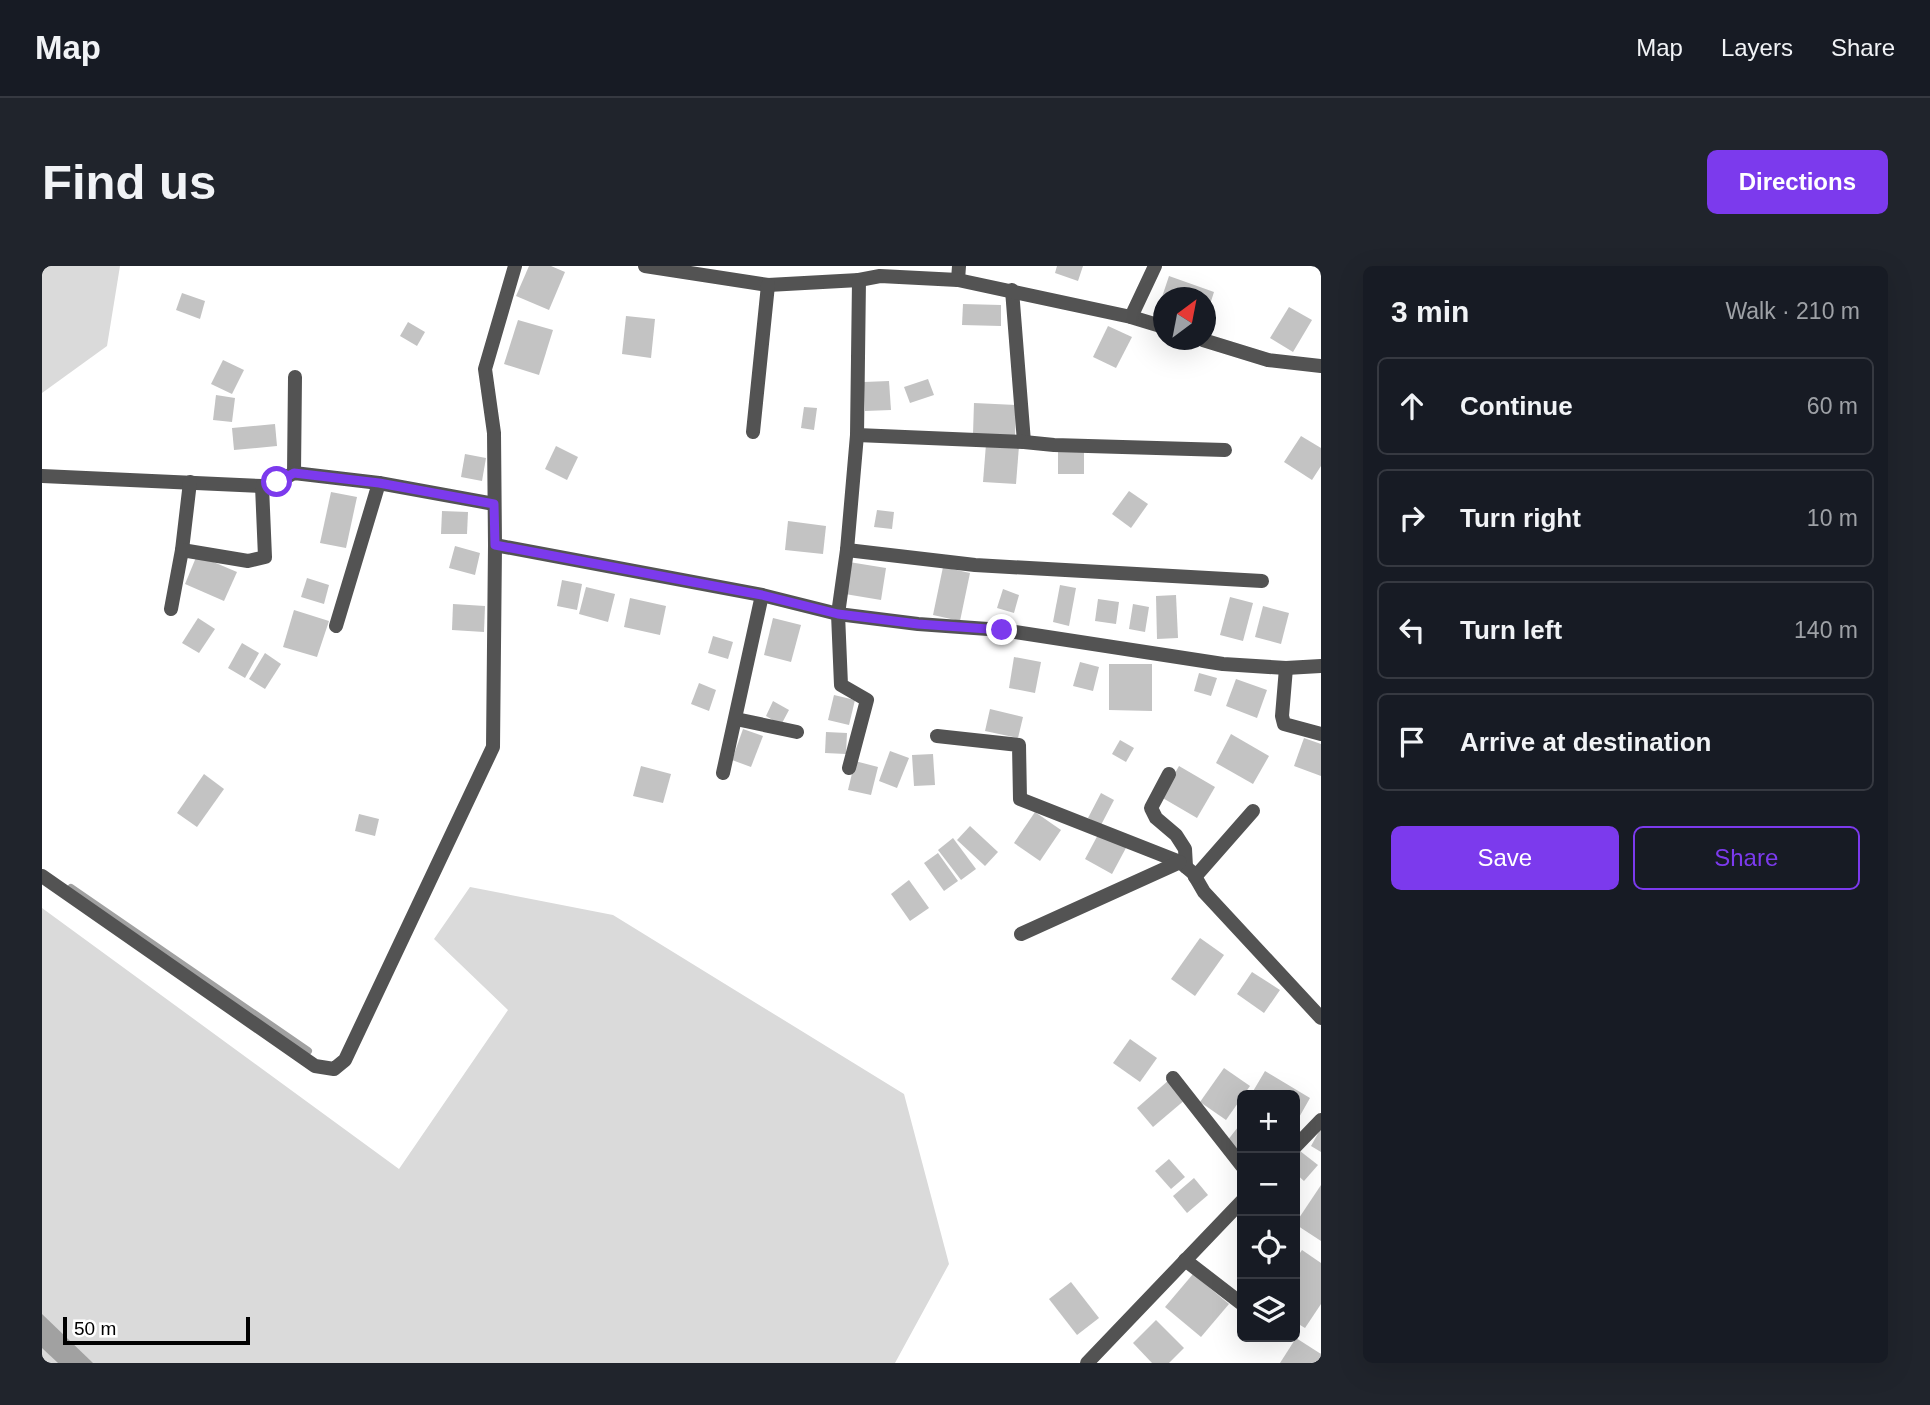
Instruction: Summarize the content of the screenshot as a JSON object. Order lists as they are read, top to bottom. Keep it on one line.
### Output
{"scale_bar":"50 m","north":"top right","page":{"header":"Map","nav":["Map","Layers","Share"],"buttons":["Directions",["Save","Share"]],"title":"Find us","heading":["3 min","Walk · 210 m"],"list":[["Continue","60 m"],["Turn right","10 m"],["Turn left","140 m"],"Arrive at destination"],"map_buttons":["+","−"],"scale":"50 m"}}
